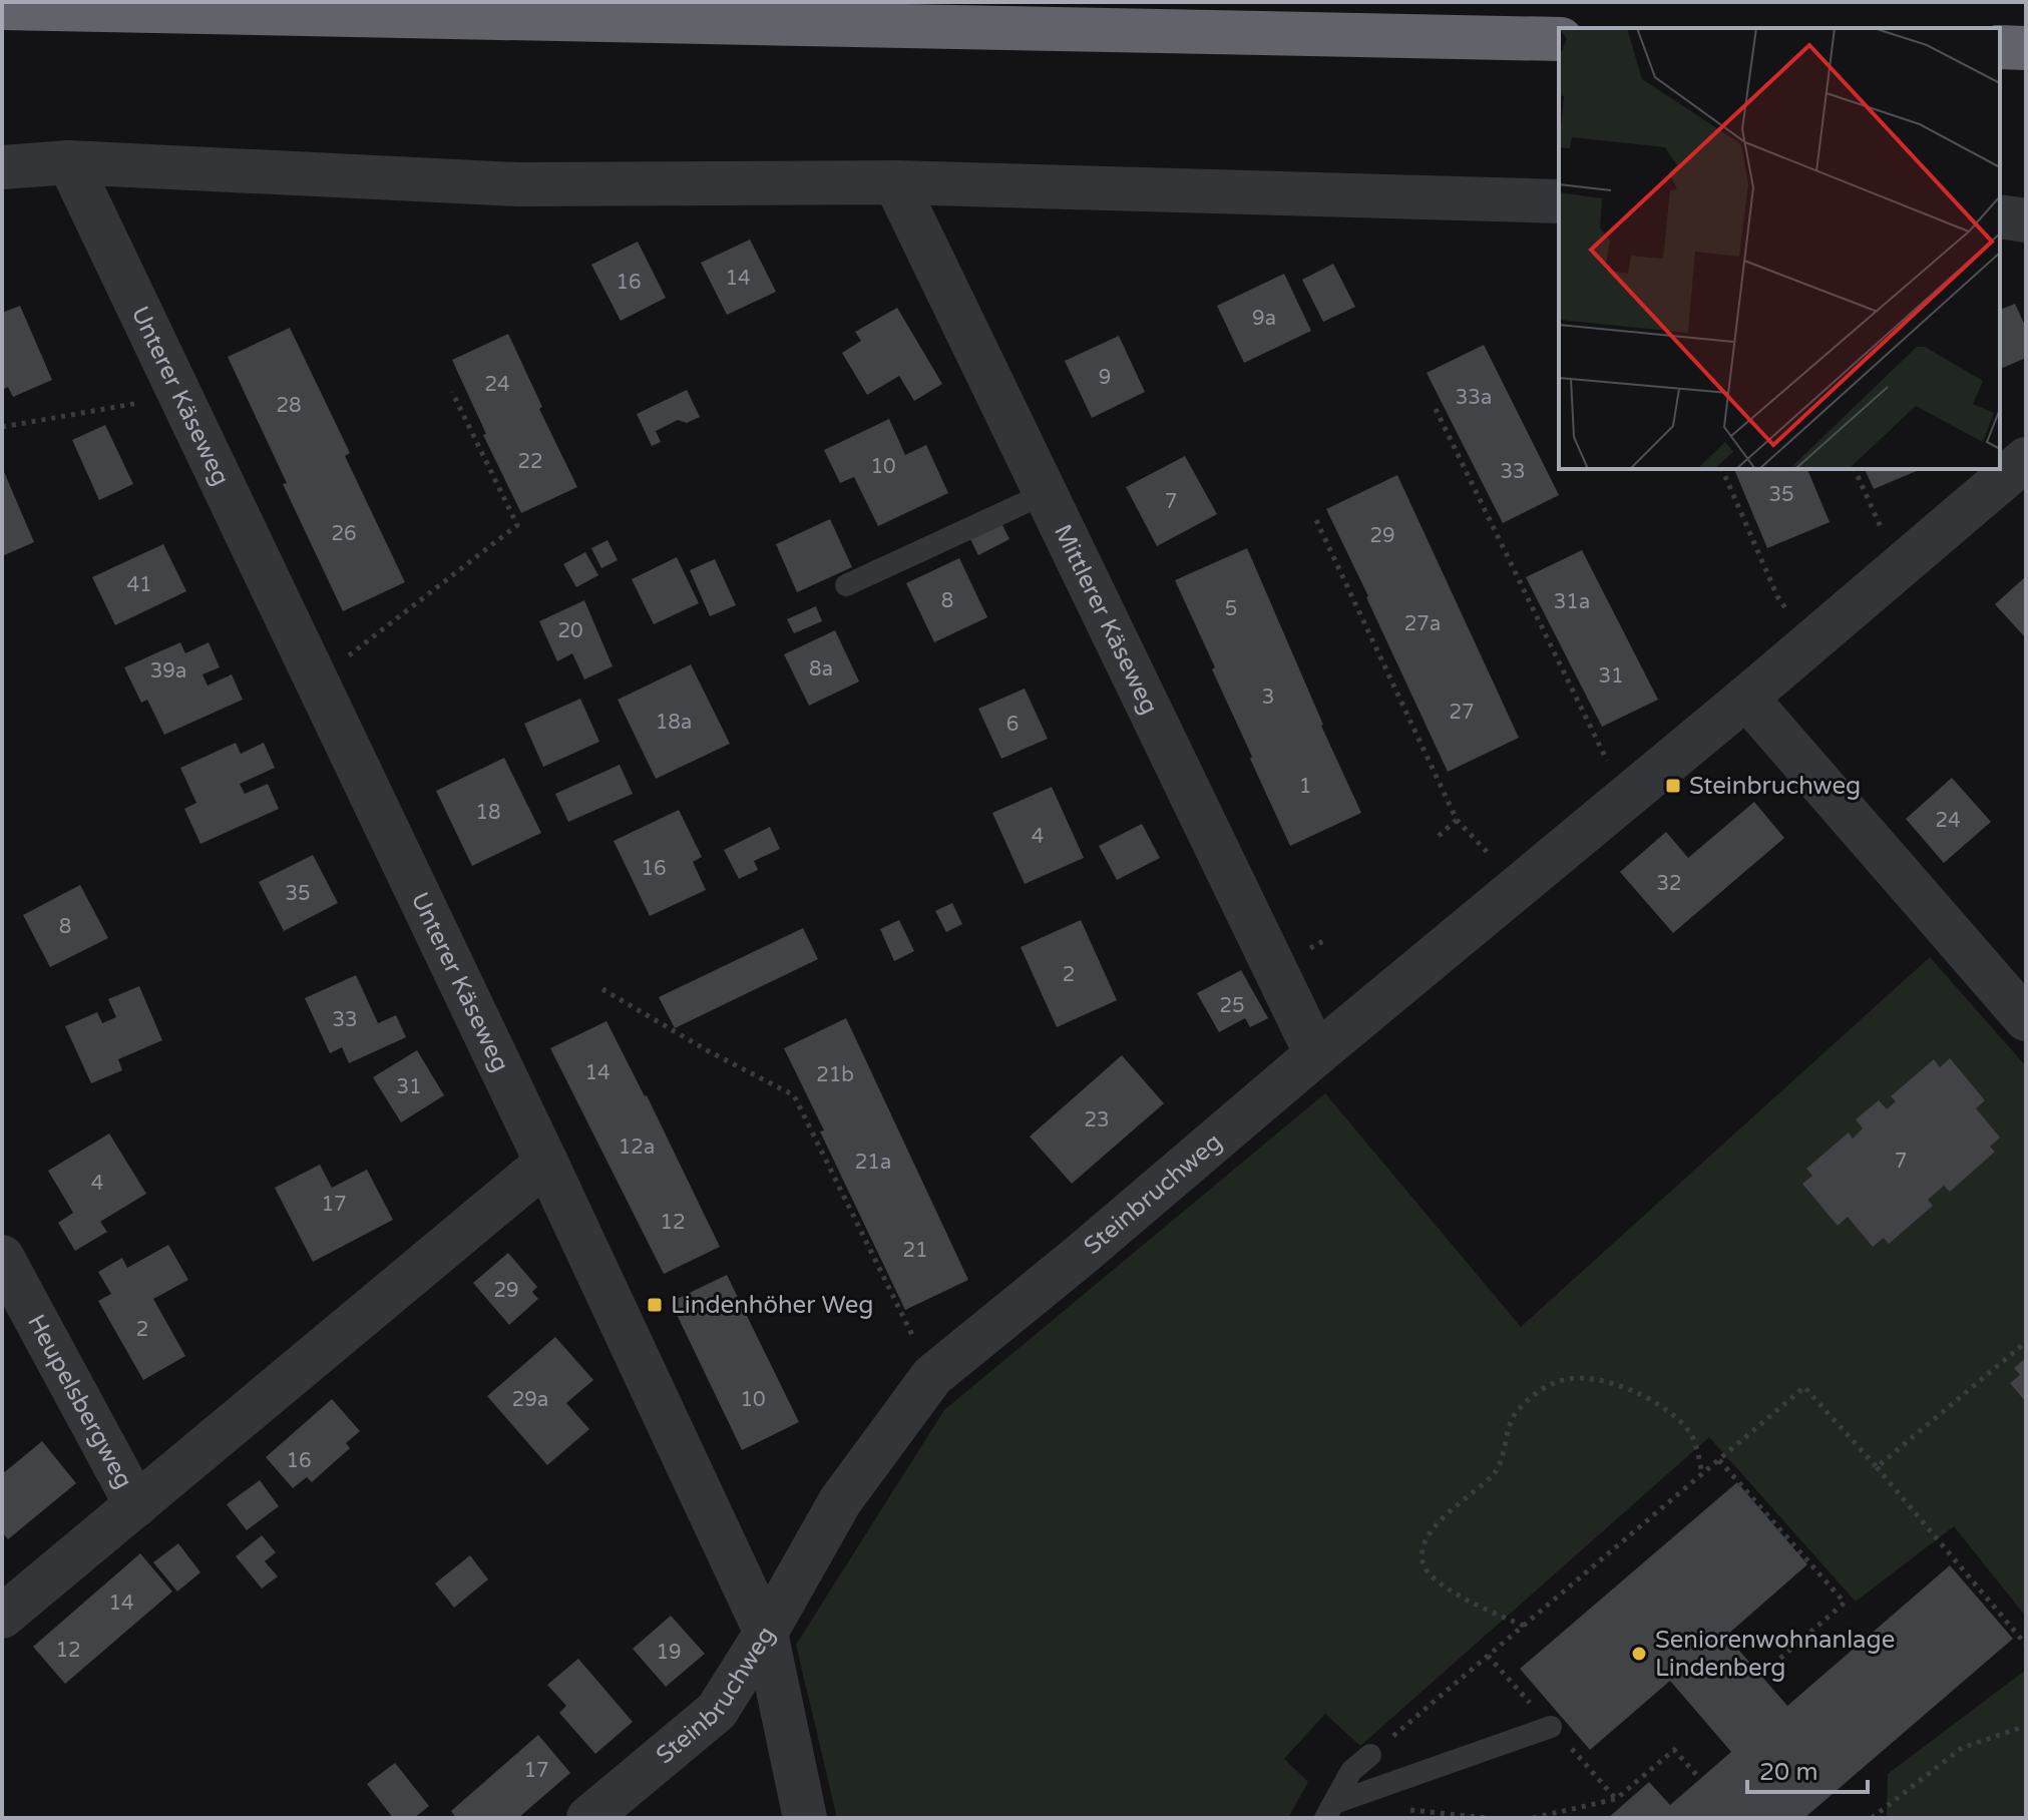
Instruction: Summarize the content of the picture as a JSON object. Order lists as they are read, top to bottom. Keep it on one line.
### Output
{"streets":{"street":["Unterer Käseweg","Mittlerer Käseweg","Steinbruchweg","Heupelsbergweg"]},"crossings":[["Unterer Käseweg","Steinbruchweg"],["Mittlerer Käseweg","Steinbruchweg"]],"places":{"transit":["Steinbruchweg","Lindenhöher Weg"],"other":["Seniorenwohnanlage Lindenberg"]},"house_numbers":["14","16","9a","9","24","33a","28","22","10","33","35","7","26","29","41","8","31a","5","27a","20","8a","39a","31","3","27","18a","6","1","18","24","4","16","32","35","8","2","25","33","14","21b","31","23","12a","7","21a","4","17","12","21","29","2","29a","10","16","14","12","19","17"],"scale_bar":"20 m"}
